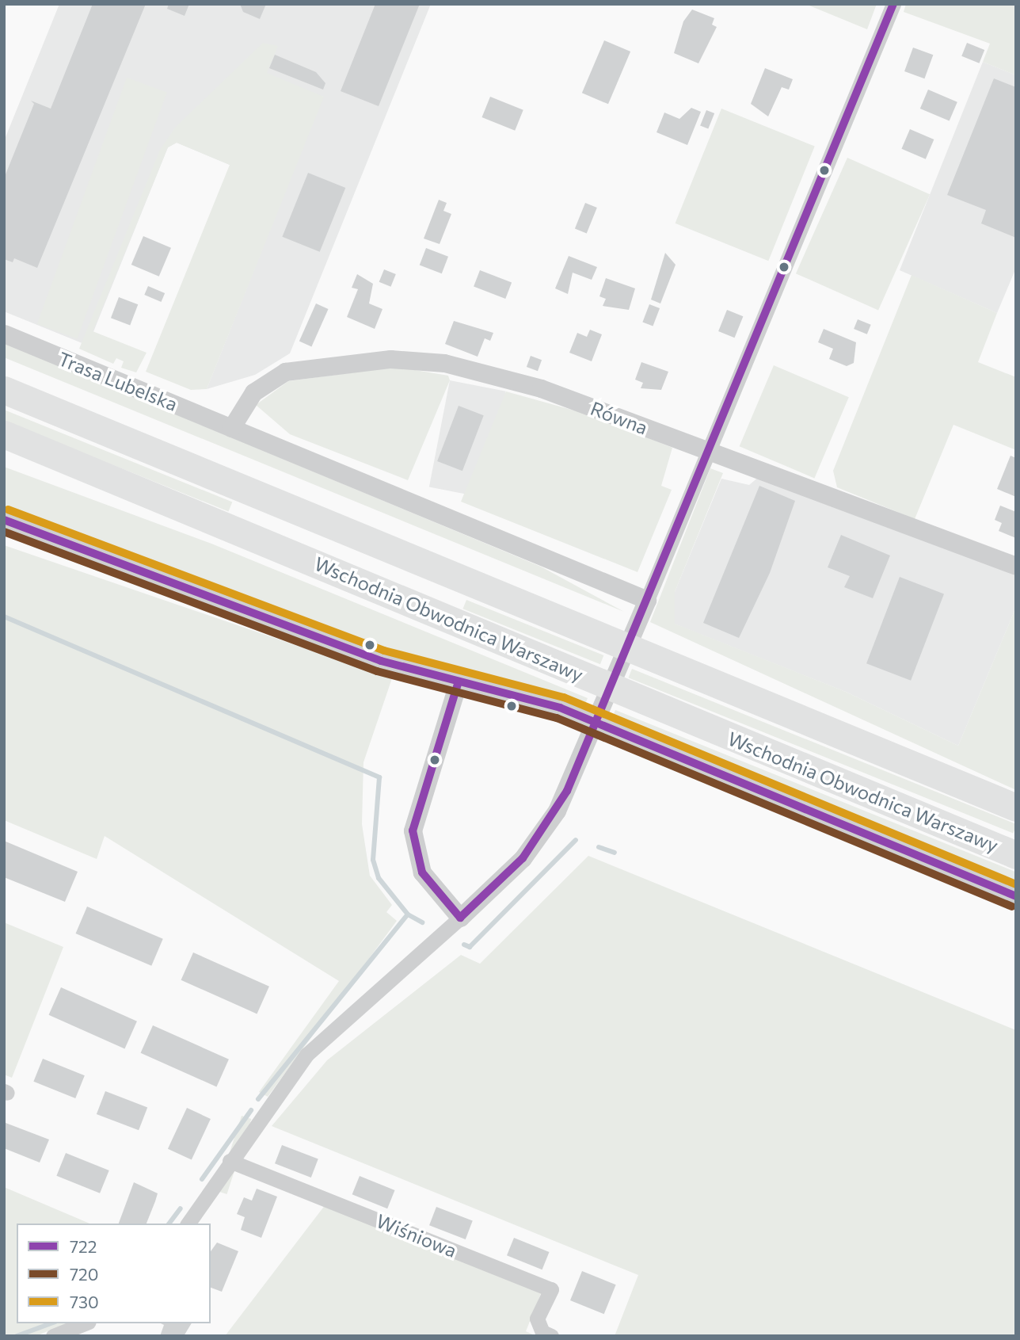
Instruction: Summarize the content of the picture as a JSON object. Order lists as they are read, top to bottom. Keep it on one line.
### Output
{"streets":{"highway":["Wschodnia Obwodnica Warszawy"],"street":["Trasa Lubelska","Równa","Wiśniowa"]},"crossings":[["Trasa Lubelska","Równa"]],"lines":["transit line 722","transit line 730","transit line 720"],"legend":["722","720","730"]}
